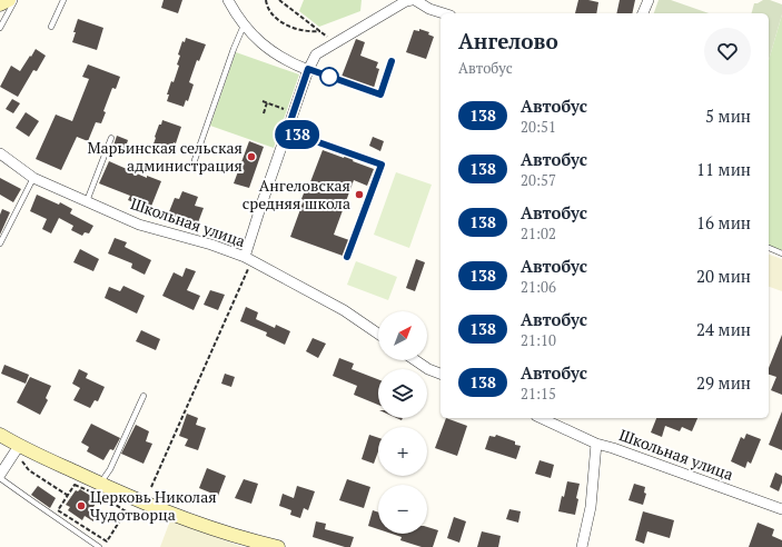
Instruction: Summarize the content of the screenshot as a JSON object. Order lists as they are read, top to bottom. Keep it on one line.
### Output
{"streets":{"street":["Школьная улица"]},"places":["Марьинская сельская администрация","Ангеловская средняя школа","Церковь Николая Чудотворца"],"lines":["bus line 138"],"north":"top right","page":{"on_map":"138","heading":["Ангелово","Автобус"],"list":[{"mark":"138","name":"Автобус","note":"20:51","value":"5 мин"},{"mark":"138","name":"Автобус","note":"20:57","value":"11 мин"},{"mark":"138","name":"Автобус","note":"21:02","value":"16 мин"},{"mark":"138","name":"Автобус","note":"21:06","value":"20 мин"},{"mark":"138","name":"Автобус","note":"21:10","value":"24 мин"},{"mark":"138","name":"Автобус","note":"21:15","value":"29 мин"}],"map_buttons":["+","−"]}}
